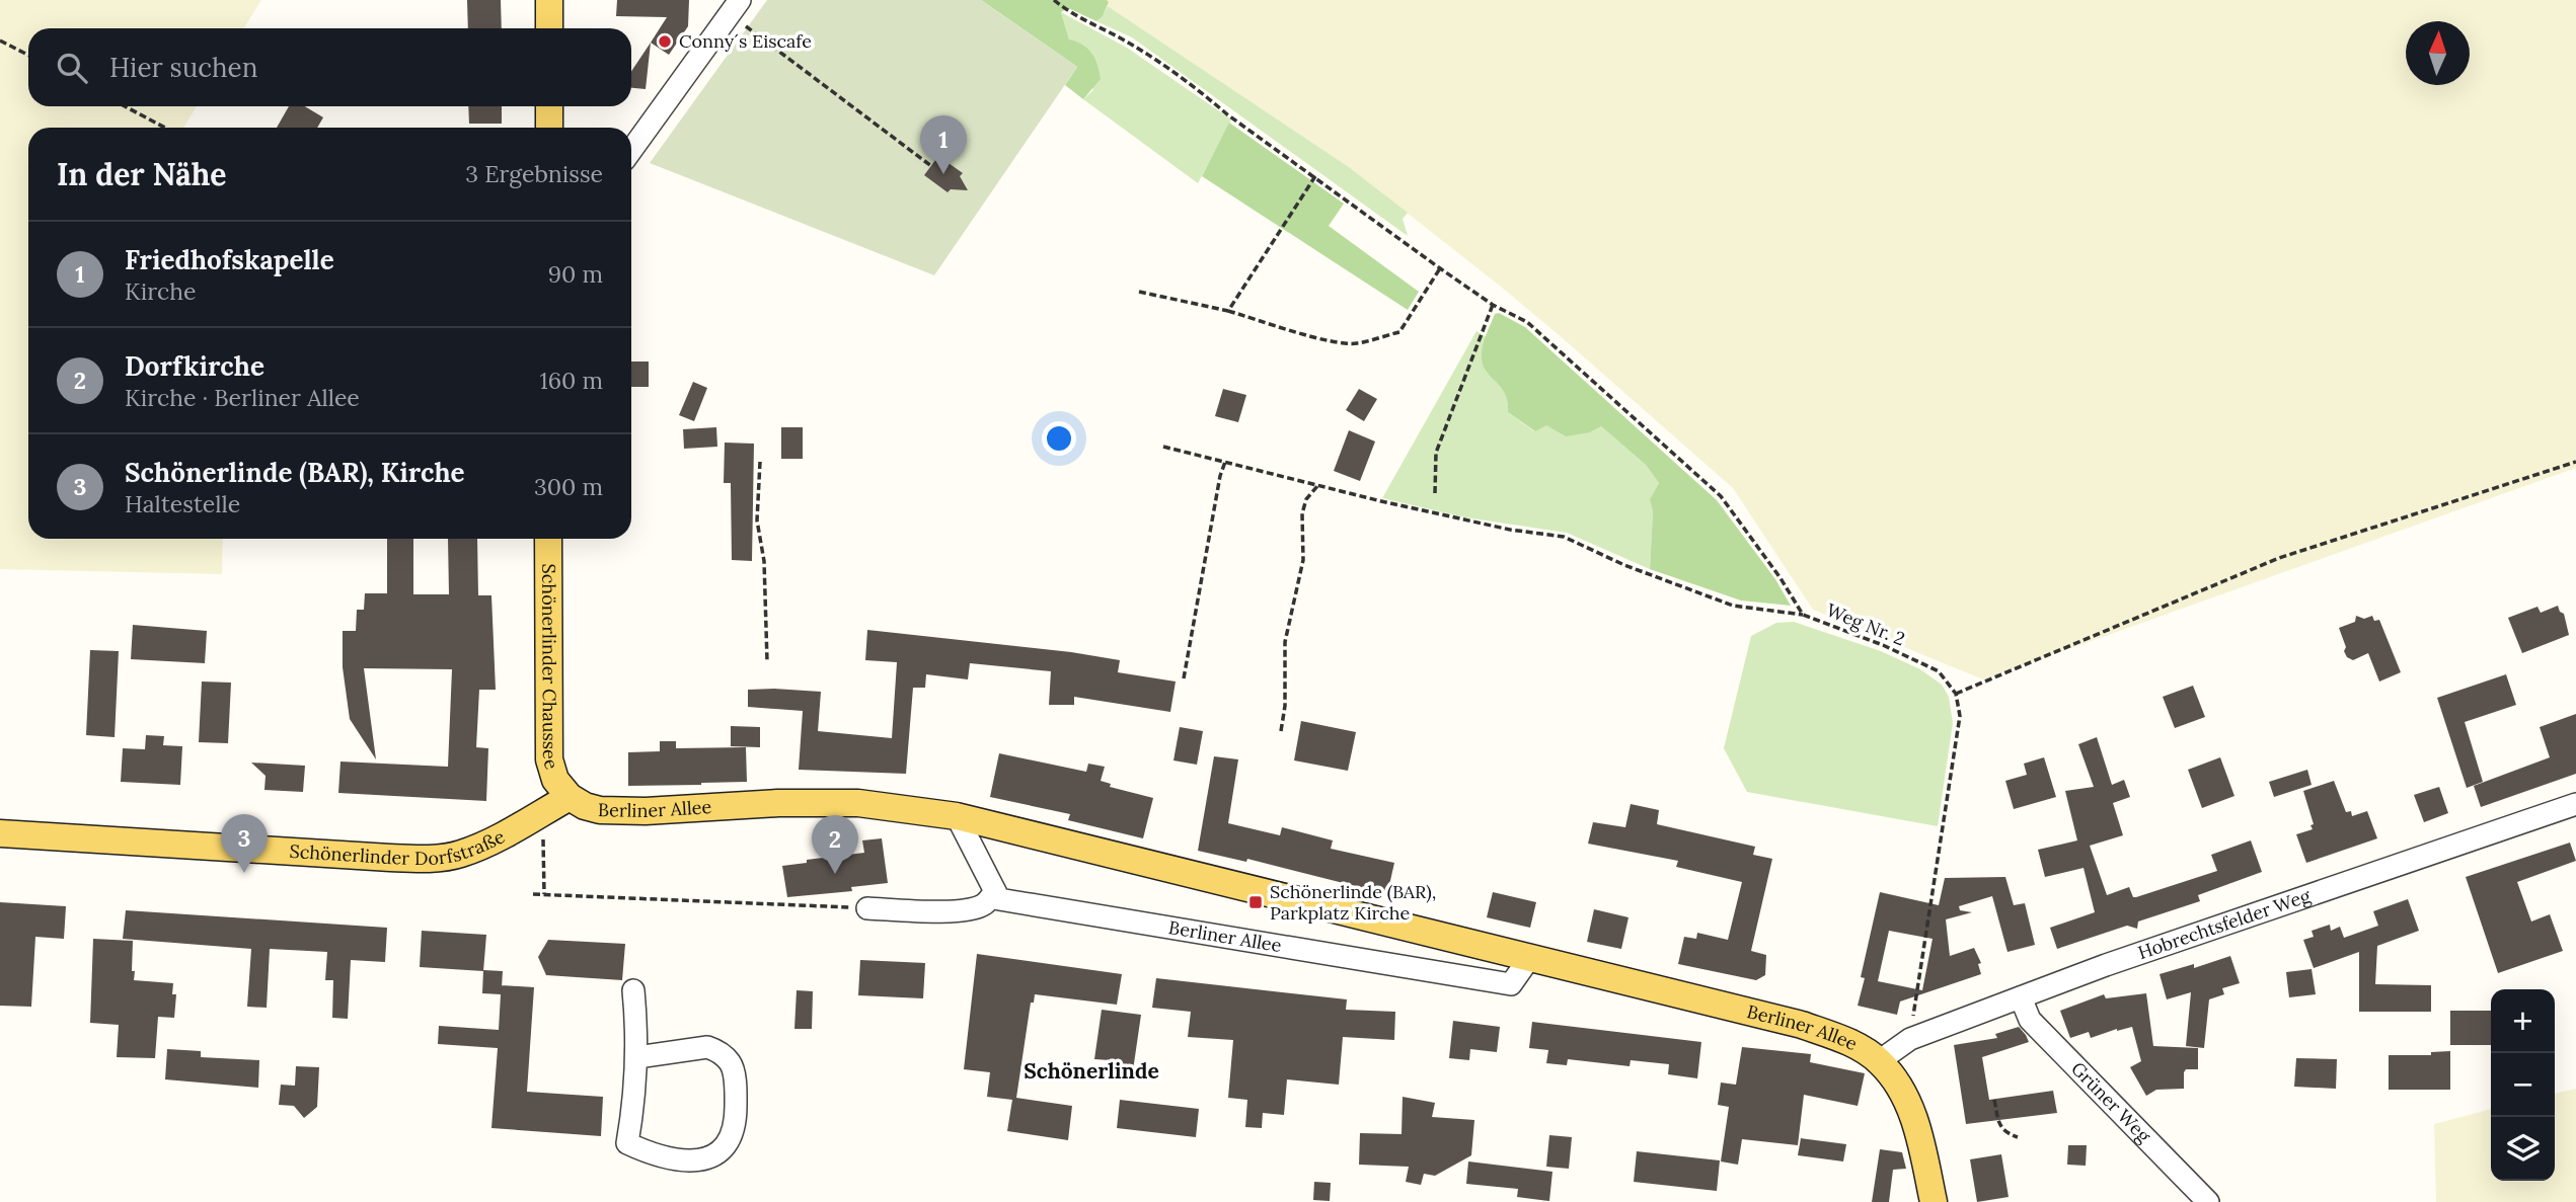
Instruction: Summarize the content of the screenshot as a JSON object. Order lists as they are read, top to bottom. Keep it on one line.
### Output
{"streets":{"main road":["Schönerlinder Chaussee","Berliner Allee","Schönerlinder Dorfstraße"],"street":["Hobrechtsfelder Weg","Grüner Weg"],"path":["Weg Nr. 2"]},"crossings":[["Schönerlinder Chaussee","Berliner Allee"],["Schönerlinder Chaussee","Schönerlinder Dorfstraße"],["Berliner Allee","Schönerlinder Dorfstraße"],["Berliner Allee","Hobrechtsfelder Weg"],["Hobrechtsfelder Weg","Grüner Weg"]],"districts":["Schönerlinde"],"places":{"other":["Conny´s Eiscafe"],"transit":["Schönerlinde (BAR), Parkplatz Kirche"]},"north":"top","page":{"search":"Hier suchen","pins":["1","3","2"],"heading":["In der Nähe","3 Ergebnisse"],"list":[{"mark":"1","name":"Friedhofskapelle","note":"Kirche","value":"90 m"},{"mark":"2","name":"Dorfkirche","note":"Kirche · Berliner Allee","value":"160 m"},{"mark":"3","name":"Schönerlinde (BAR), Kirche","note":"Haltestelle","value":"300 m"}],"map_buttons":["+","−"]}}
